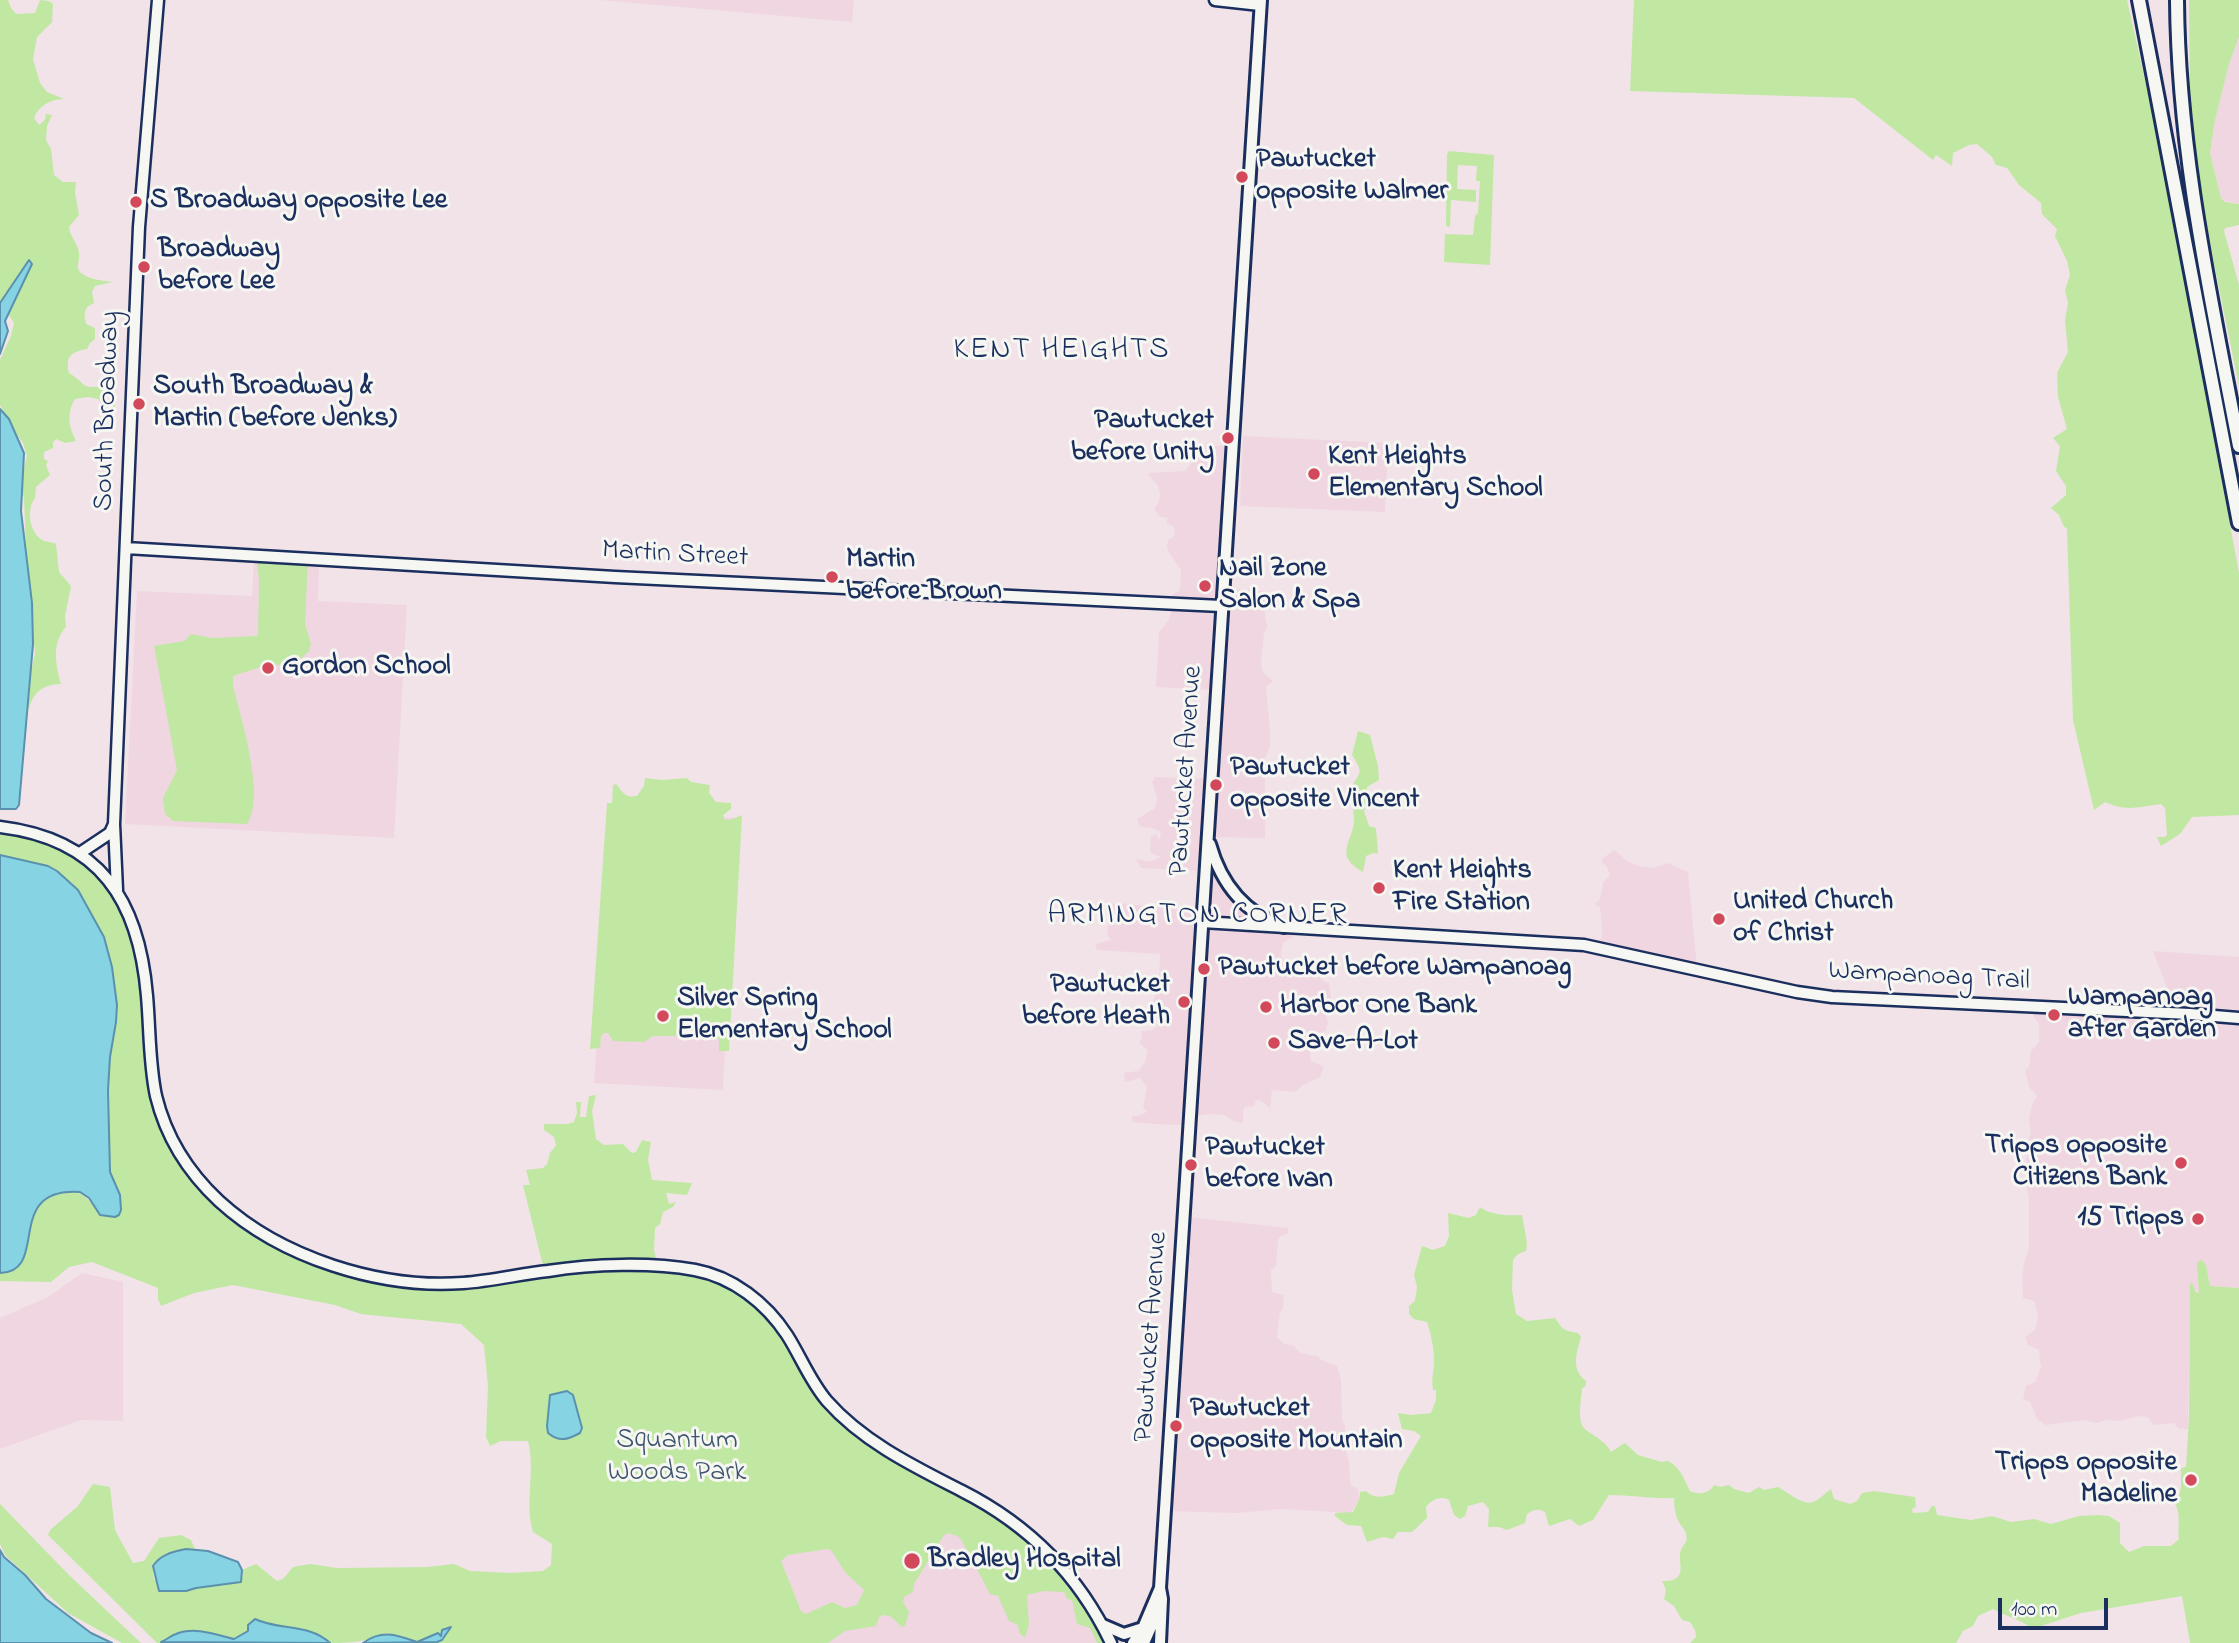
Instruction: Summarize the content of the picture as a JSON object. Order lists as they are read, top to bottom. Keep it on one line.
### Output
{"streets":{"main road":["South Broadway","Martin Street","Pawtucket Avenue","Wampanoag Trail"]},"crossings":[["South Broadway","Martin Street"],["Martin Street","Pawtucket Avenue"],["Pawtucket Avenue","Wampanoag Trail"]],"districts":["KENT HEIGHTS","ARMINGTON CORNER"],"parks":["Squantum Woods Park"],"places":["Pawtucket opposite Walmer","S Broadway opposite Lee","Broadway before Lee","South Broadway & Martin (before Jenks)","Pawtucket before Unity","Kent Heights Elementary School","Martin before Brown","Nail Zone Salon & Spa","Gordon School","Pawtucket opposite Vincent","Kent Heights Fire Station","United Church of Christ","Pawtucket before Wampanoag","Pawtucket before Heath","Harbor One Bank","Wampanoag after Garden","Silver Spring Elementary School","Save-A-Lot","Tripps opposite Citizens Bank","Pawtucket before Ivan","15 Tripps","Pawtucket opposite Mountain","Tripps opposite Madeline","Bradley Hospital"],"scale_bar":"100 m"}
